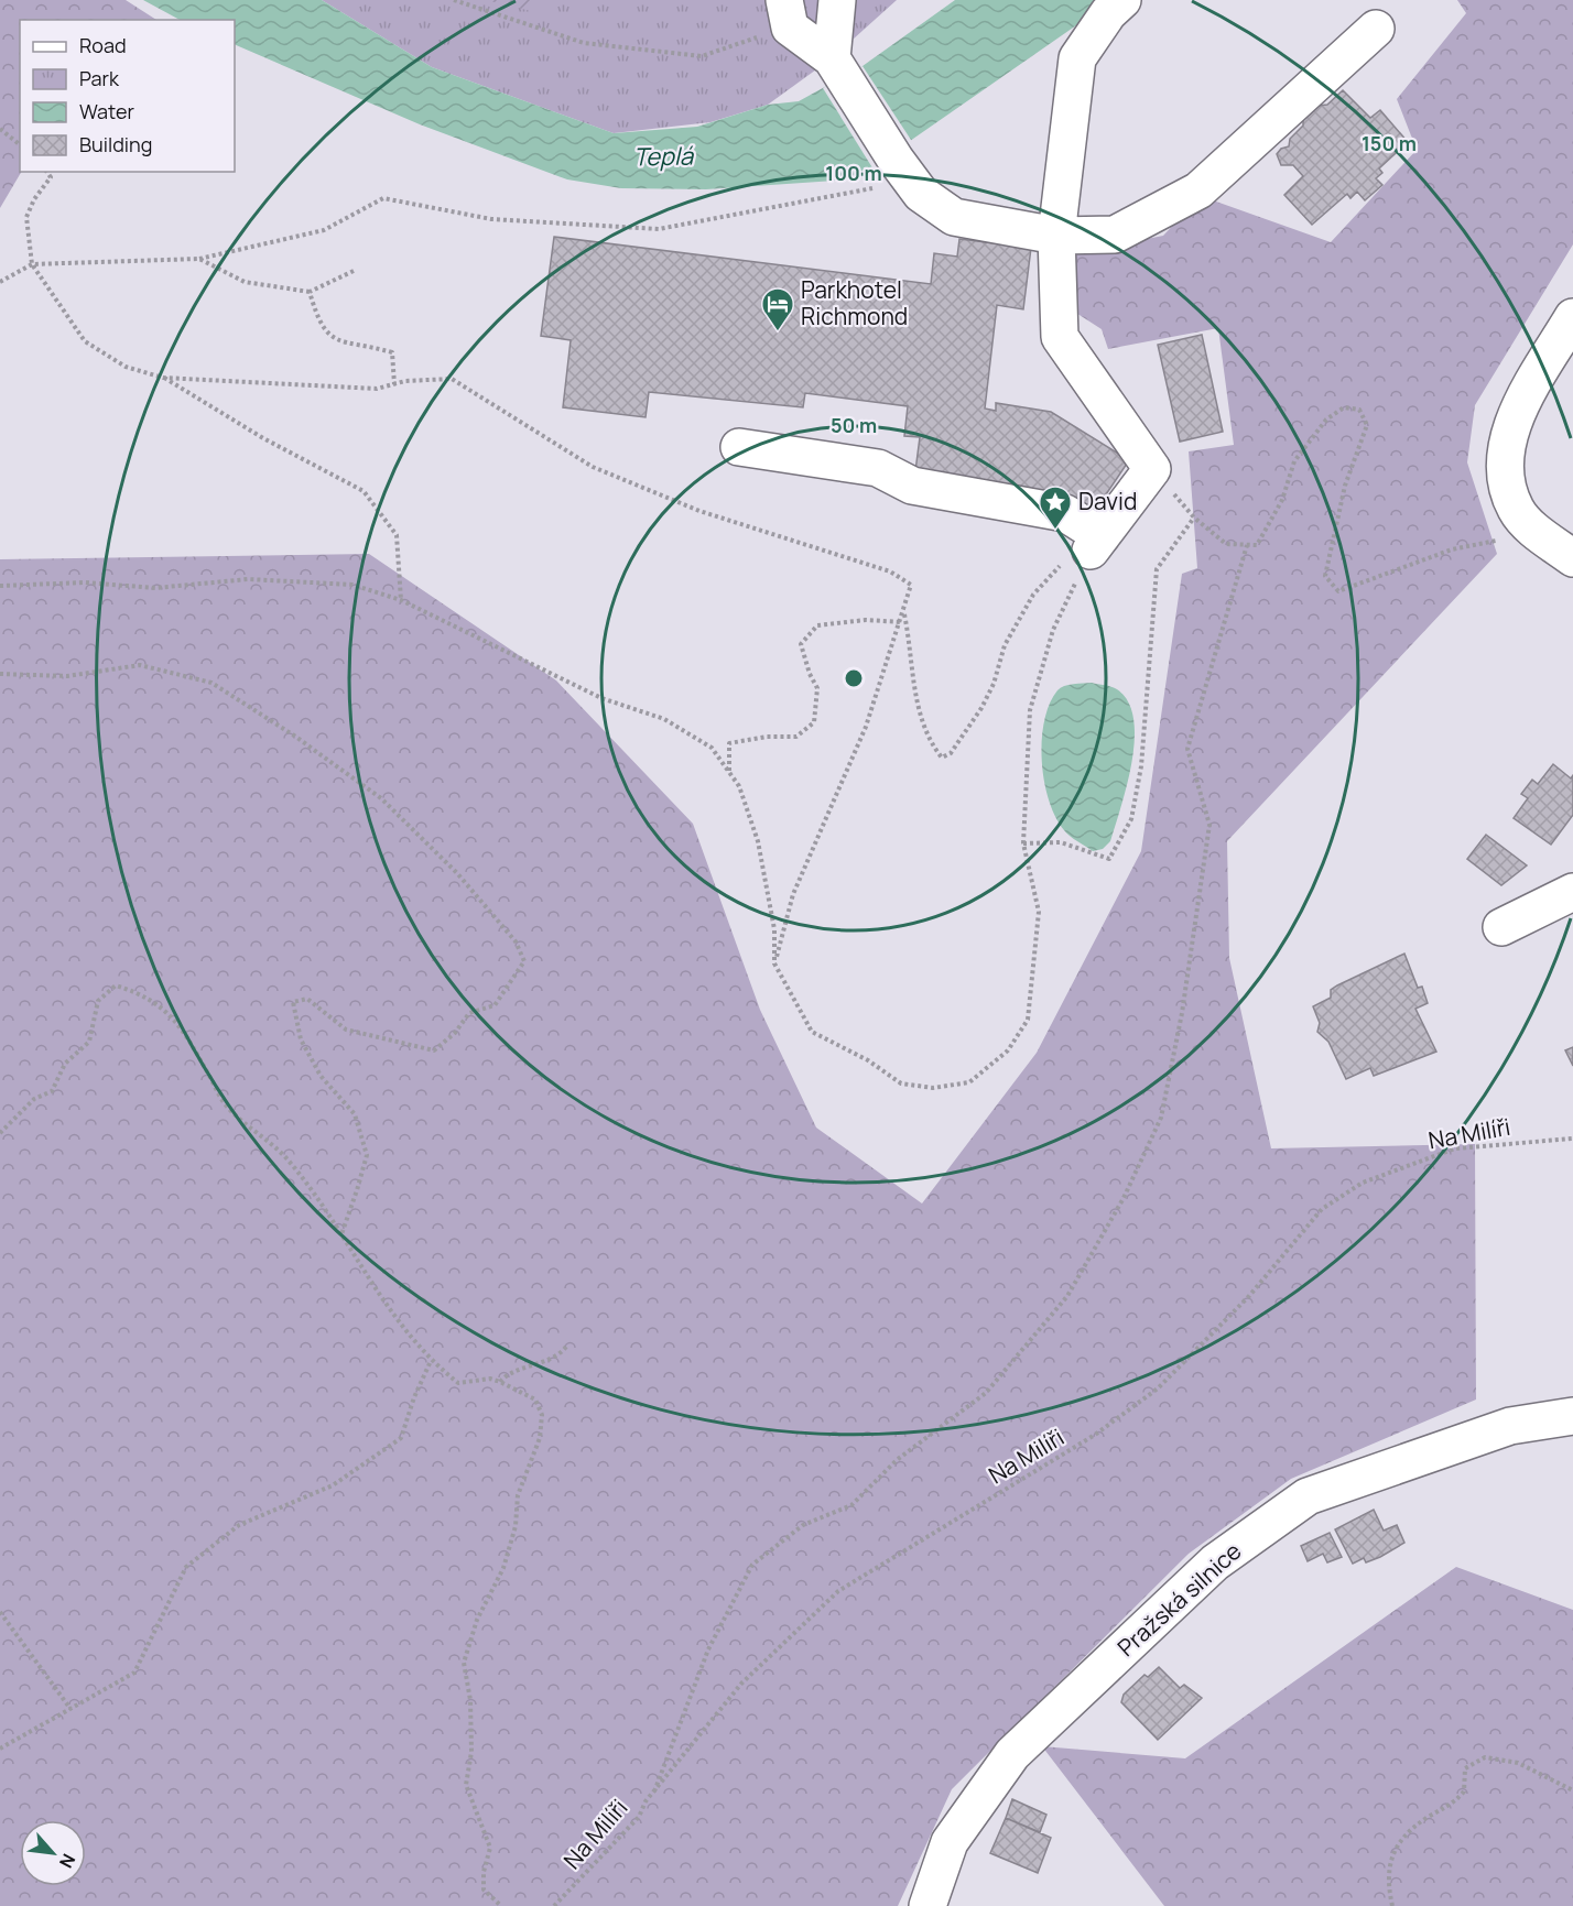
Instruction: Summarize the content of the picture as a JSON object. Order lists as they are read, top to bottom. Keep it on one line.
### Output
{"streets":{"street":["Pražská silnice"],"path":["Na Milíři"]},"water":["Teplá"],"places":{"hotel":["Parkhotel Richmond"],"place":["David"]},"legend":["Road","Park","Water","Building"],"north":"bottom right","rings":["150 m","100 m","50 m"]}
